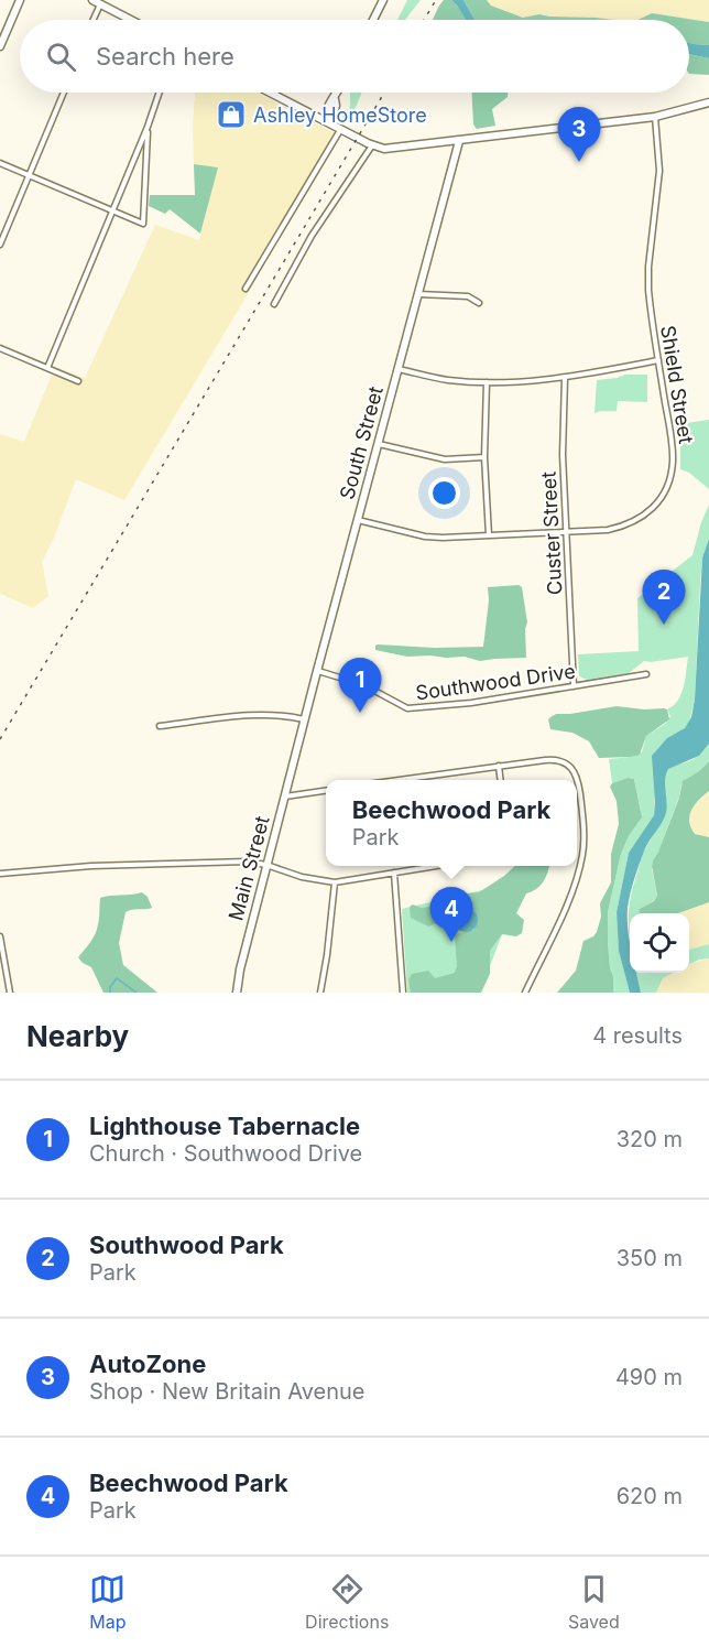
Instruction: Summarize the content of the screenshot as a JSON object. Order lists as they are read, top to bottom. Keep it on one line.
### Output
{"streets":{"street":["Shield Street","South Street","Custer Street","Southwood Drive","Main Street"]},"crossings":[["Shield Street","South Street"],["Shield Street","Custer Street"],["South Street","Southwood Drive"],["South Street","Main Street"],["Custer Street","Southwood Drive"]],"places":{"shop":["Ashley HomeStore"]},"page":{"search":"Search here","pins":["3","2","1","4"],"popup":["Beechwood Park","Park"],"heading":["Nearby","4 results"],"list":[{"mark":"1","name":"Lighthouse Tabernacle","note":"Church · Southwood Drive","value":"320 m"},{"mark":"2","name":"Southwood Park","note":"Park","value":"350 m"},{"mark":"3","name":"AutoZone","note":"Shop · New Britain Avenue","value":"490 m"},{"mark":"4","name":"Beechwood Park","note":"Park","value":"620 m"}],"nav":["Map","Directions","Saved"]}}
